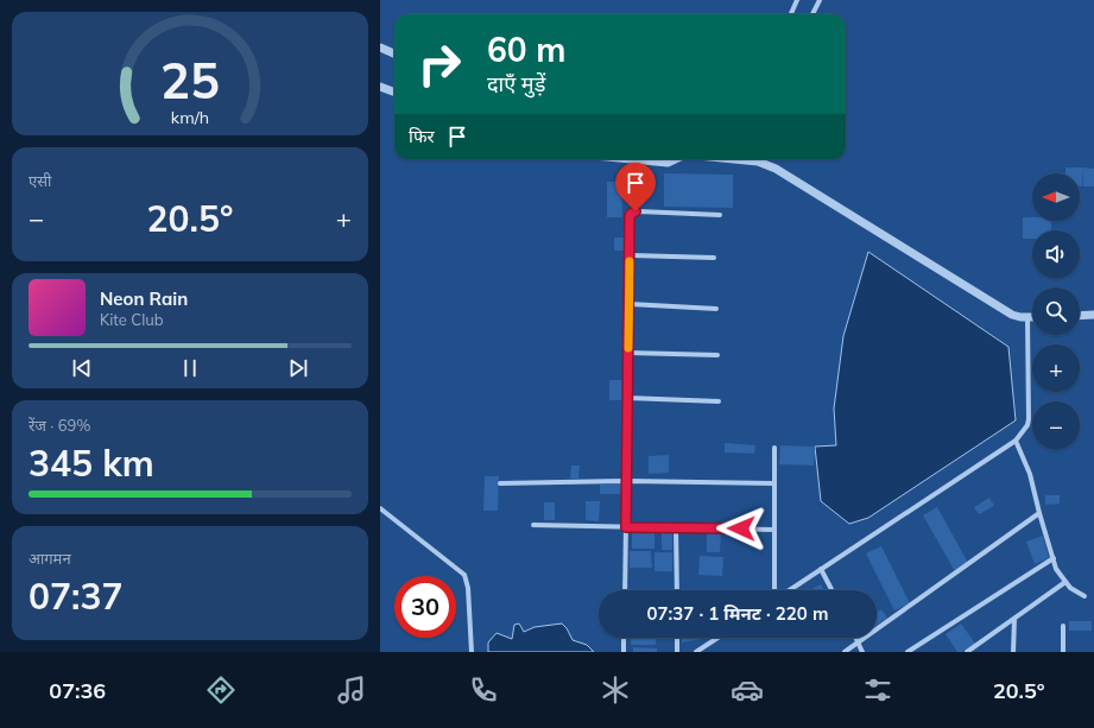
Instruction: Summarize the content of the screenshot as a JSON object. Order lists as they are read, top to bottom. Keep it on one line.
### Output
{"north":"left","page":{"turn":["60 m","दाएँ मुड़ें"],"then":"फिर","tile":["एसी",["रेंज · 69%","345 km"],["आगमन","07:37"]],"map_buttons":["+","−"],"heat":["−","20.5°","+"],"song":["Neon Rain","Kite Club"],"limit":"30","trip":"07:37 · 1 मिनट · 220 m","tabs":["07:36","20.5°"],"gauge":["25","km/h"]}}
